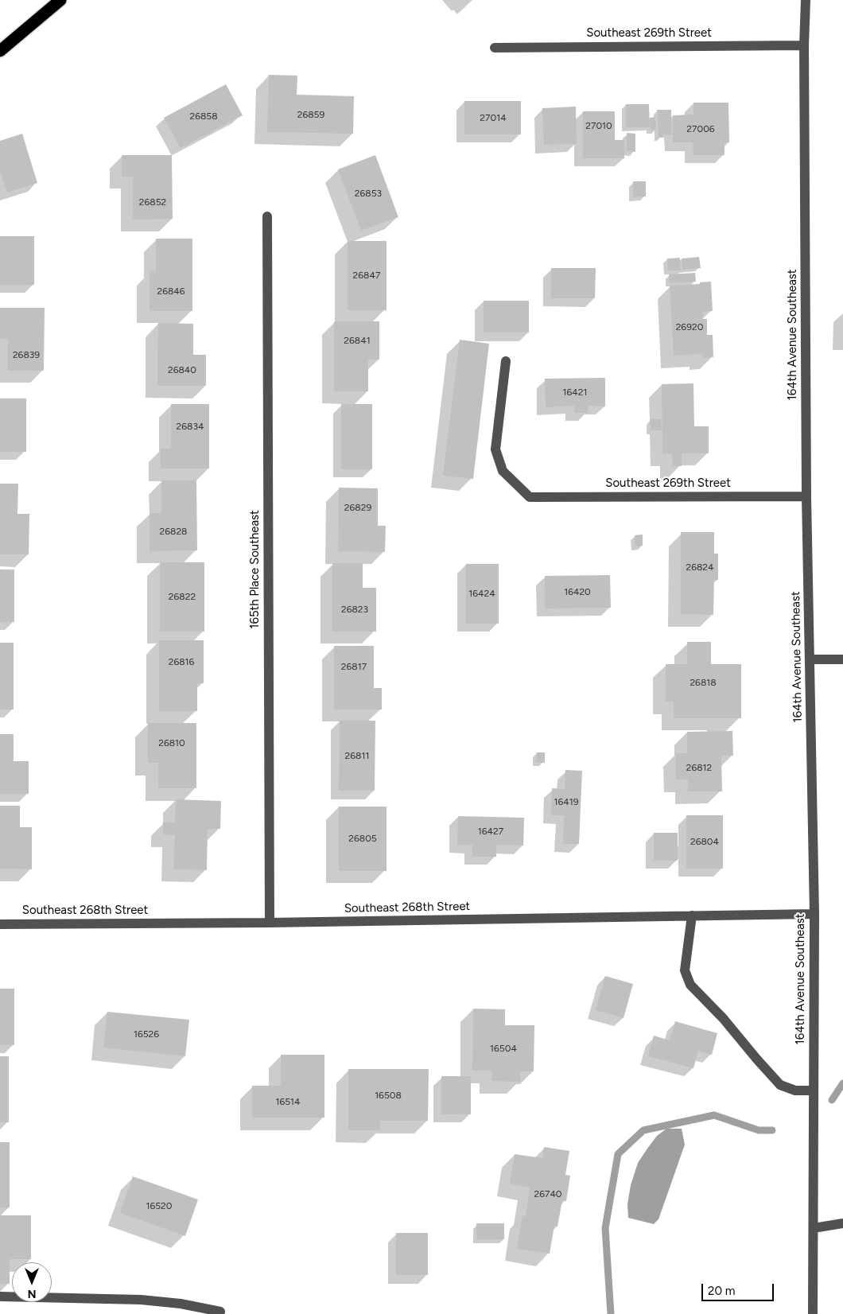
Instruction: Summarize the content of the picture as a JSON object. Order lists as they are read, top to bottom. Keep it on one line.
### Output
{"streets":{"street":["Southeast 269th Street","164th Avenue Southeast","165th Place Southeast","Southeast 268th Street"]},"crossings":[["Southeast 269th Street","164th Avenue Southeast"],["164th Avenue Southeast","Southeast 268th Street"],["165th Place Southeast","Southeast 268th Street"]],"house_numbers":["26859","26858","27014","27010","27006","26853","26852","26847","26846","26920","26841","26839","26840","16421","26834","26829","26828","26824","16420","16424","26822","26823","26816","26817","26818","26810","26811","26812","16419","16427","26805","26804","16526","16504","16508","16514","26740","16520"],"scale_bar":"20 m","north":"bottom"}
